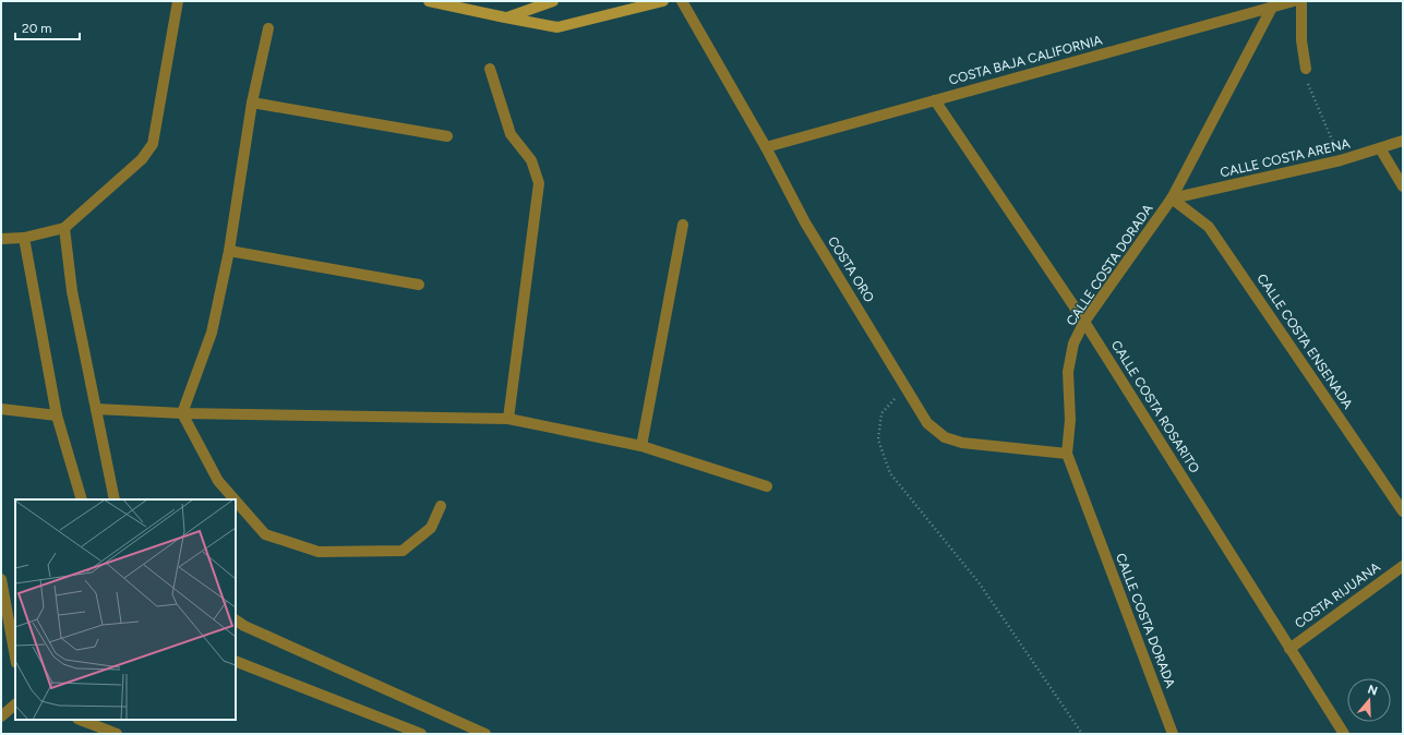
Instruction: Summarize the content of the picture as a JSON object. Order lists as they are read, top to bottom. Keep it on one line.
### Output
{"streets":{"street":["COSTA BAJA CALIFORNIA","CALLE COSTA ARENA","CALLE COSTA DORADA","COSTA ORO","CALLE COSTA ENSENADA","CALLE COSTA ROSARITO","COSTA RIJUANA"]},"crossings":[["COSTA BAJA CALIFORNIA","CALLE COSTA DORADA"],["COSTA BAJA CALIFORNIA","COSTA ORO"],["COSTA BAJA CALIFORNIA","CALLE COSTA ROSARITO"],["CALLE COSTA ARENA","CALLE COSTA DORADA"],["CALLE COSTA ARENA","CALLE COSTA ENSENADA"],["CALLE COSTA DORADA","COSTA ORO"],["CALLE COSTA DORADA","CALLE COSTA ENSENADA"],["CALLE COSTA DORADA","CALLE COSTA ROSARITO"],["CALLE COSTA ROSARITO","COSTA RIJUANA"]],"scale_bar":"20 m","north":"top"}
